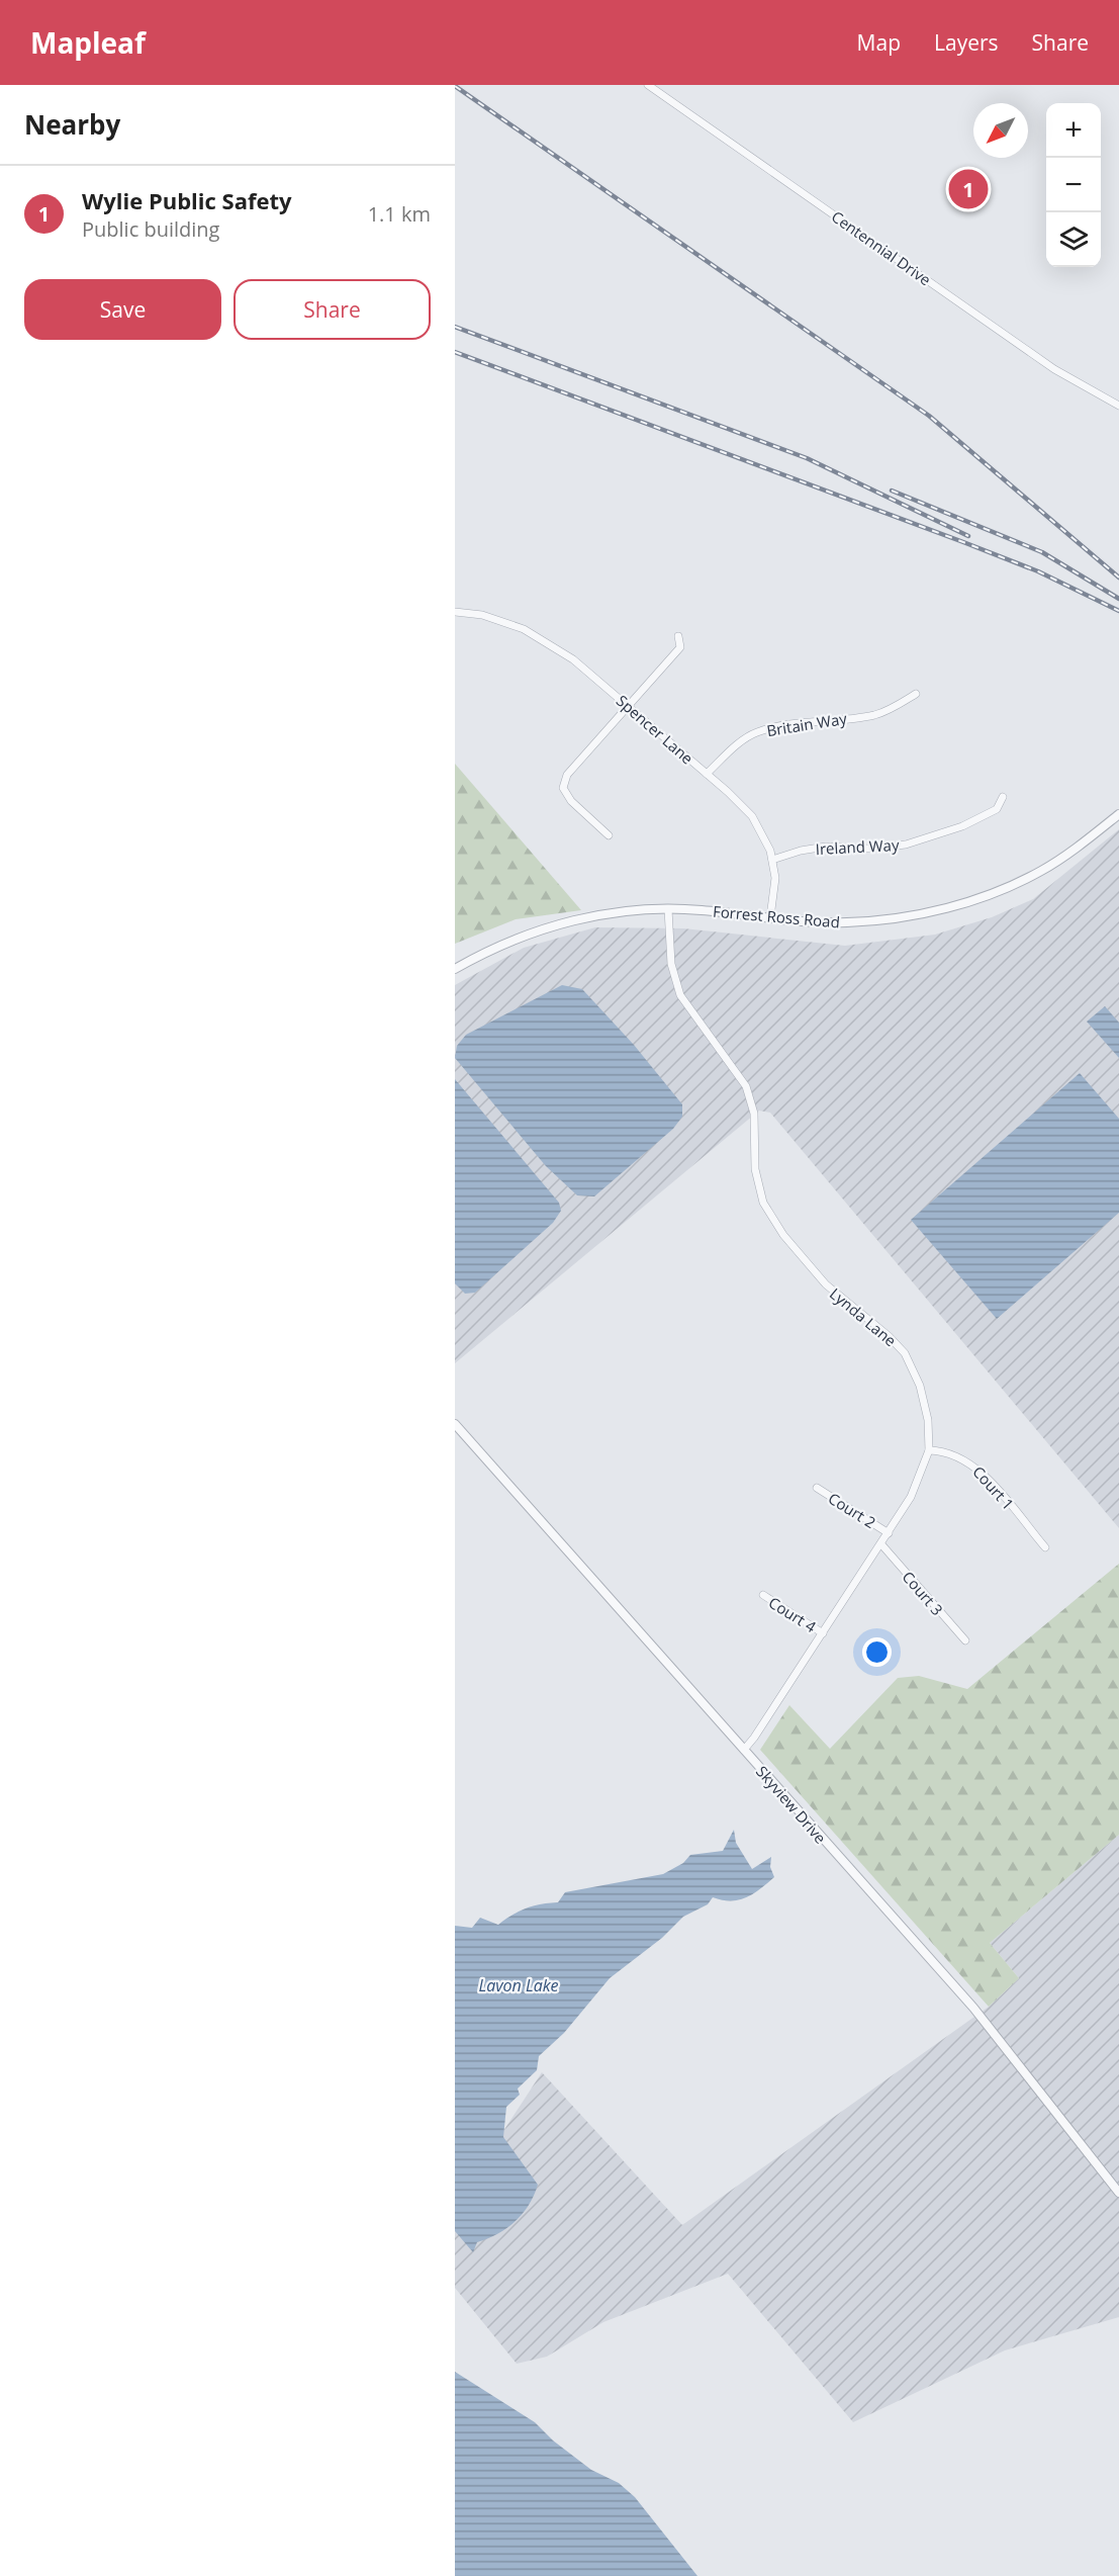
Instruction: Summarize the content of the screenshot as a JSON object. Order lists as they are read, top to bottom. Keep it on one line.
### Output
{"streets":{"street":["Centennial Drive","Britain Way","Spencer Lane","Ireland Way","Forrest Ross Road","Lynda Lane","Court 1","Court 2","Court 3","Court 4","Skyview Drive"]},"crossings":[["Britain Way","Spencer Lane"],["Spencer Lane","Ireland Way"],["Spencer Lane","Forrest Ross Road"],["Forrest Ross Road","Lynda Lane"],["Lynda Lane","Court 1"],["Lynda Lane","Court 2"],["Lynda Lane","Court 3"],["Lynda Lane","Court 4"],["Lynda Lane","Skyview Drive"]],"water":["Lavon Lake"],"north":"bottom left","page":{"header":"Mapleaf","nav":["Map","Layers","Share"],"heading":"Nearby","map_buttons":["+","−"],"list":[{"mark":"1","name":"Wylie Public Safety","note":"Public building","value":"1.1 km"}],"pins":"1","buttons":["Save","Share"]}}
